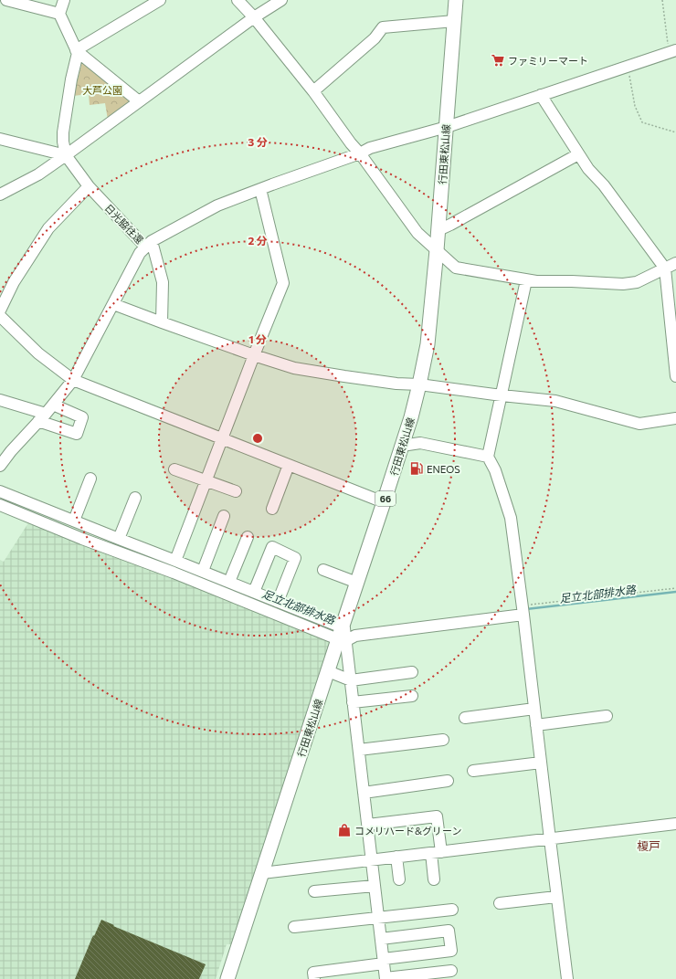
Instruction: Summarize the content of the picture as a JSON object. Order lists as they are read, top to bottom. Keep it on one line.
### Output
{"streets":{"main road":["行田東松山線","66"],"street":["日光脇往還"]},"districts":["榎戸"],"water":["足立北部排水路"],"parks":["大芦公園"],"places":{"supermarket":["ファミリーマート"],"fuel station":["ENEOS"],"shop":["コメリハード&グリーン"]},"rings":["3 分","2 分","1 分"]}
